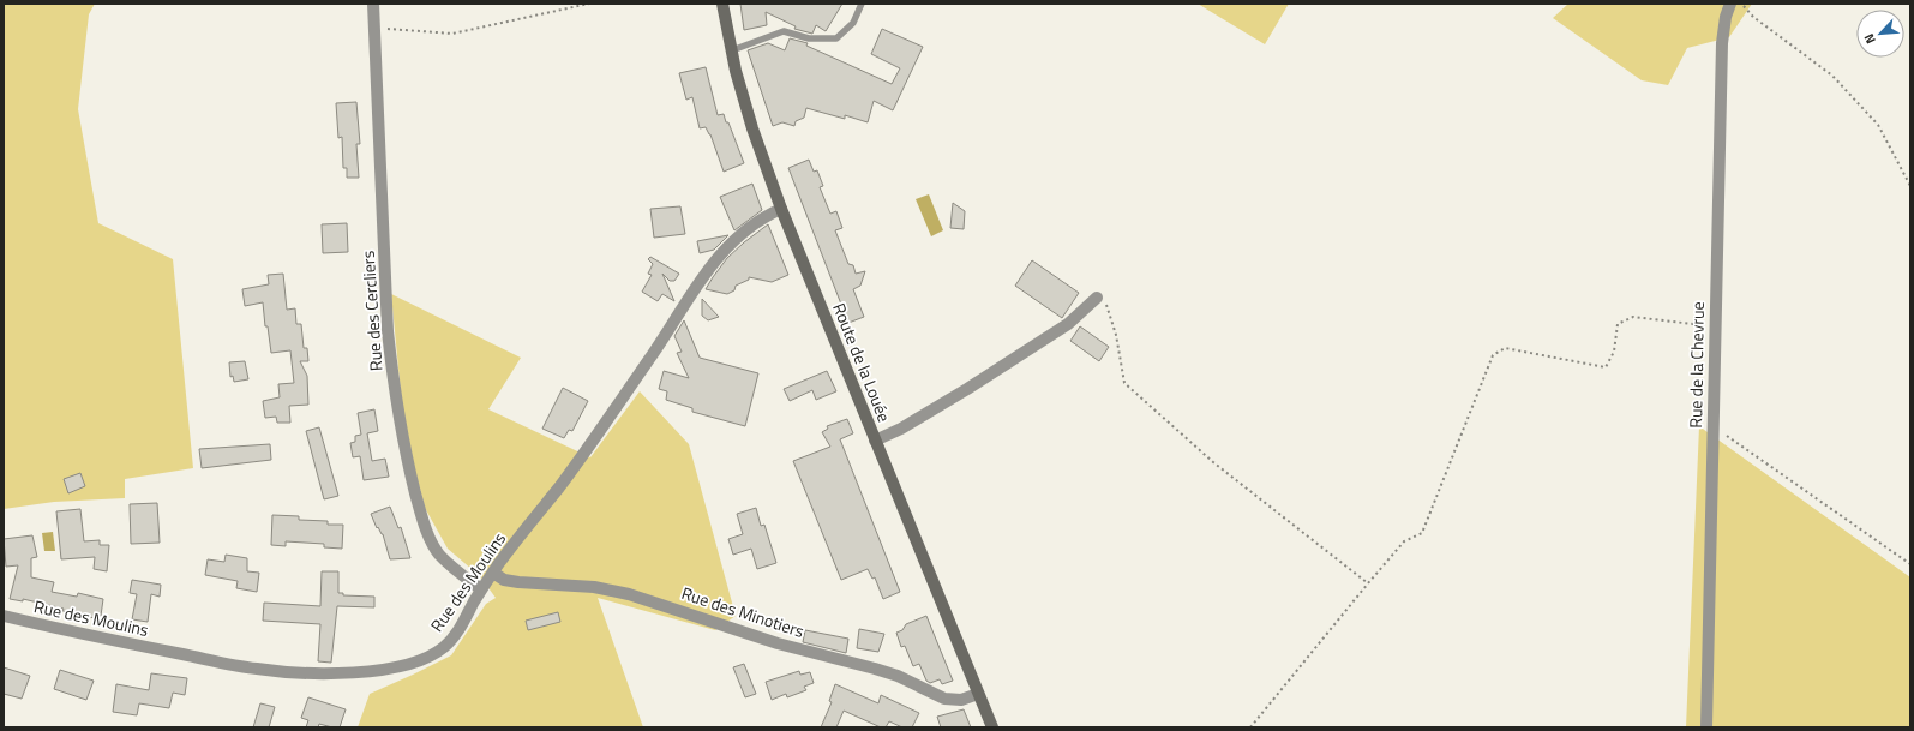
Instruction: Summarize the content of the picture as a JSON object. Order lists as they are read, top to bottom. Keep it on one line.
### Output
{"streets":{"main road":["Route de la Louée"],"street":["Rue des Cercliers","Rue de la Chevrue","Rue des Moulins","Rue des Minotiers"]},"crossings":[["Rue des Cercliers","Rue des Moulins"],["Route de la Louée","Rue des Moulins"],["Route de la Louée","Rue des Minotiers"],["Rue des Moulins","Rue des Minotiers"]],"north":"bottom left"}
